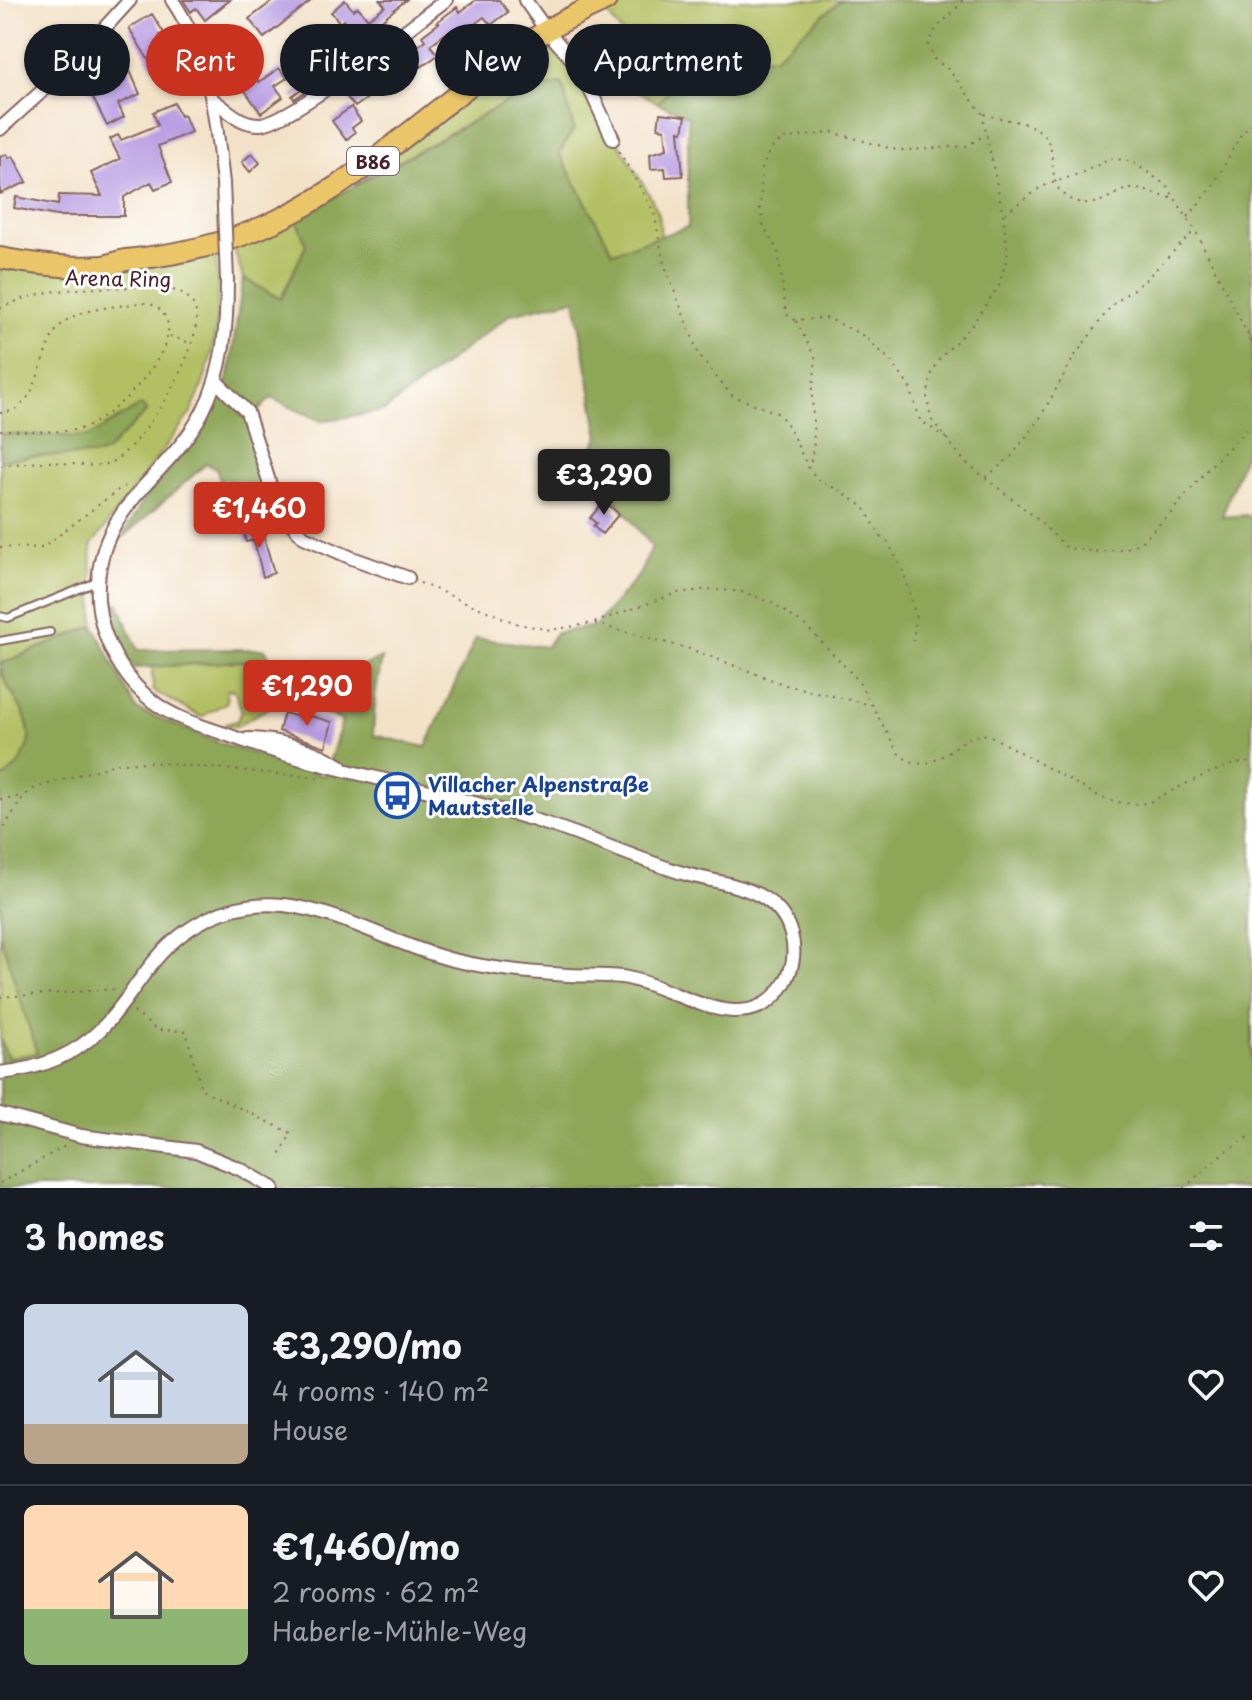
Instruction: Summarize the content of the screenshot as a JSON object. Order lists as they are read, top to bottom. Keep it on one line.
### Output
{"streets":{"main road":["B86"],"path":["Arena Ring"]},"places":{"bus stop":["Villacher Alpenstraße Mautstelle"]},"page":{"chip":["Buy","Rent","Filters","New","Apartment"],"price":["€3,290","€1,460","€1,290"],"heading":"3 homes","list":[{"name":"€3,290/mo","note":"4 rooms · 140 m² · House"},{"name":"€1,460/mo","note":"2 rooms · 62 m² · Haberle-Mühle-Weg"}]}}
